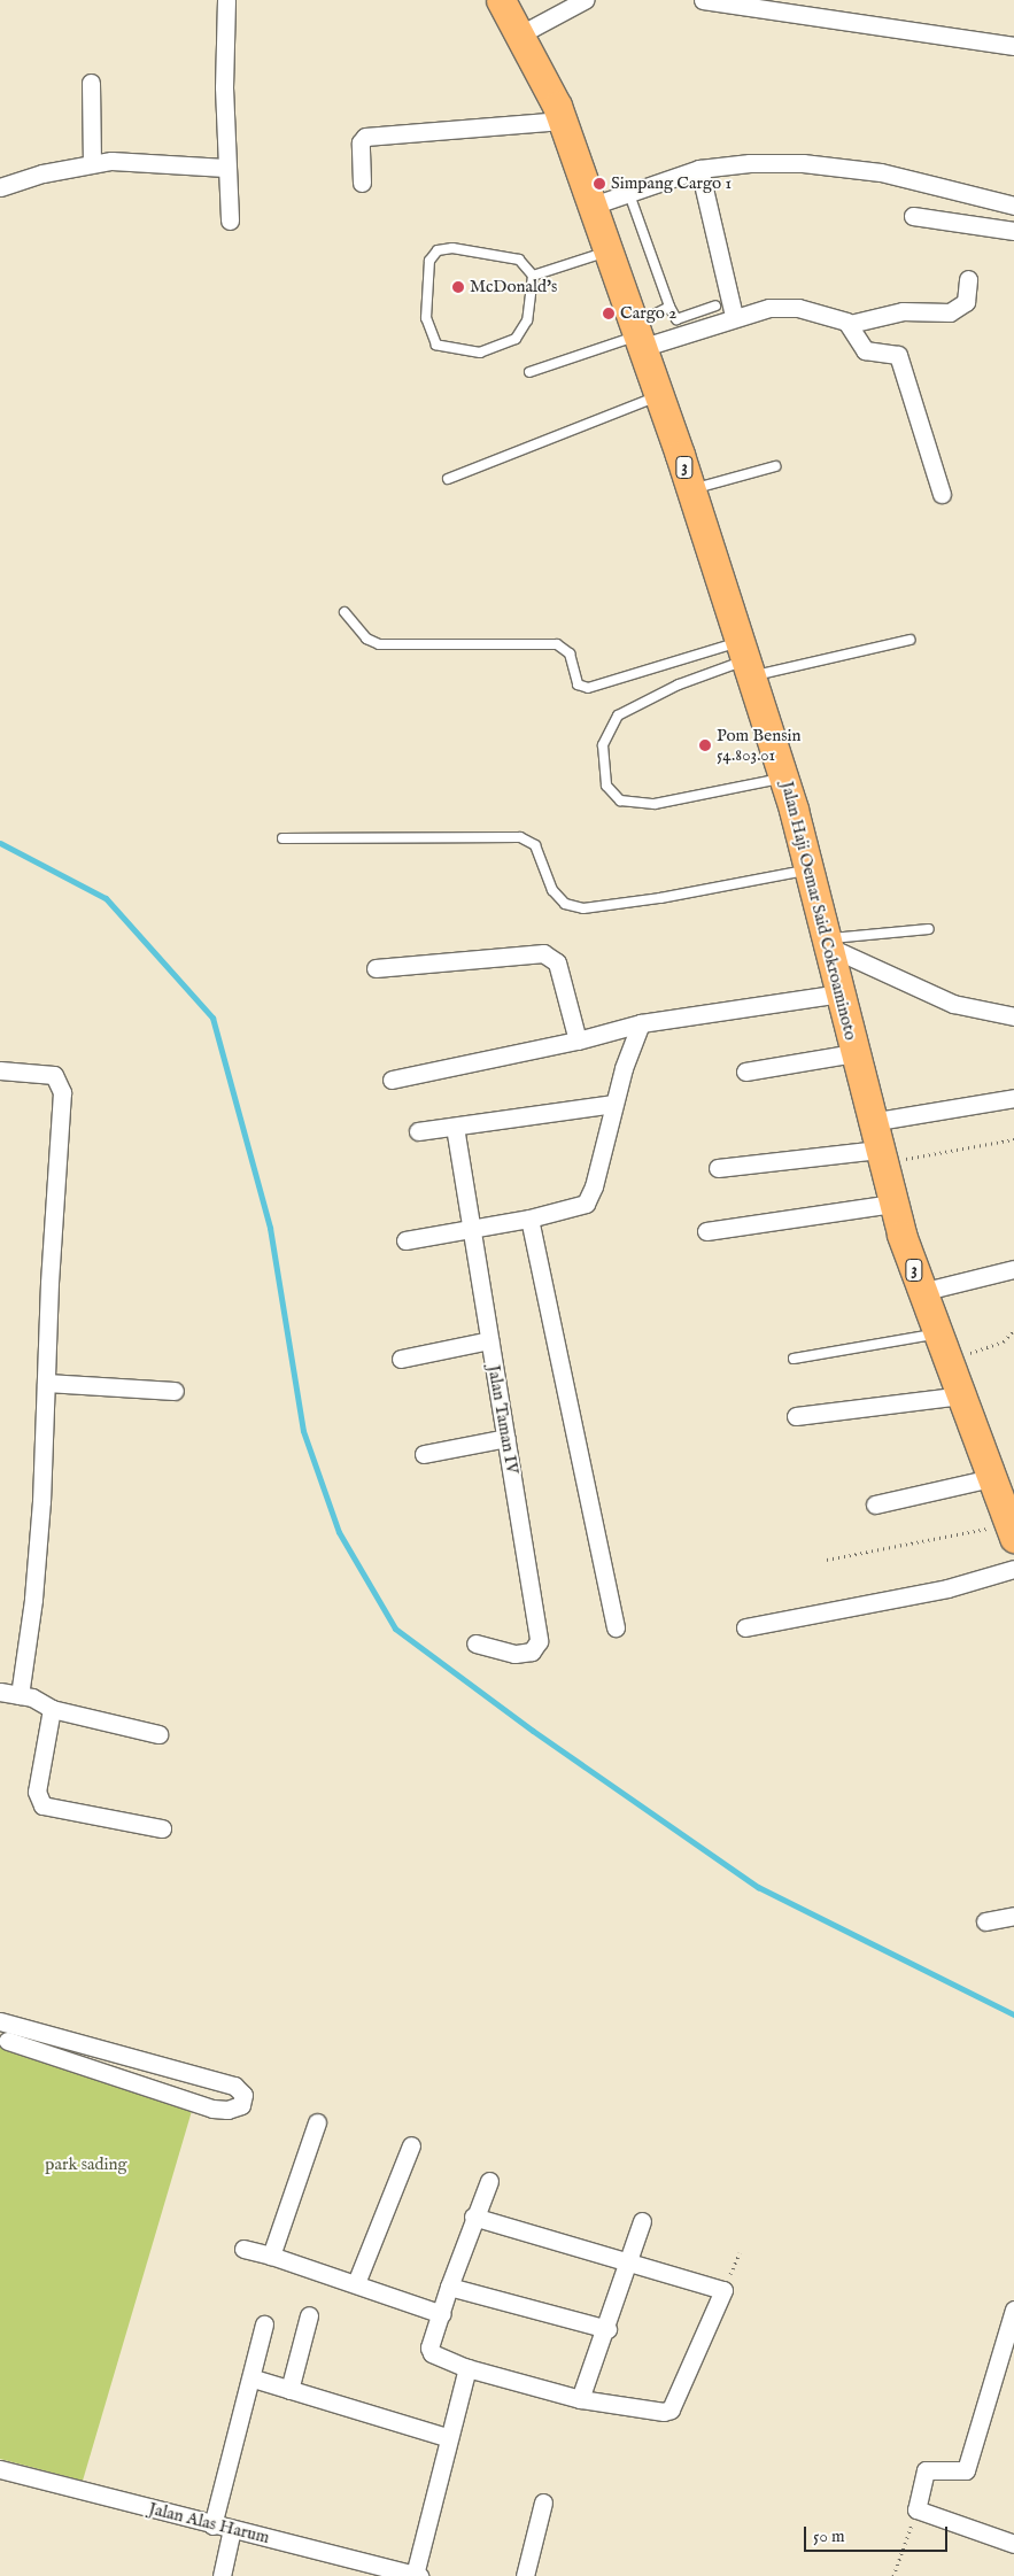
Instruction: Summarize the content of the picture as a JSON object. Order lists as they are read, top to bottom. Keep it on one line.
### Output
{"streets":{"highway":["3","Jalan Haji Oemar Said Cokroaminoto"],"street":["Jalan Taman IV","Jalan Alas Harum"]},"parks":["park sading"],"places":["Simpang Cargo 1","McDonald's","Cargo 2","Pom Bensin 54.803.01"],"scale_bar":"50 m"}
